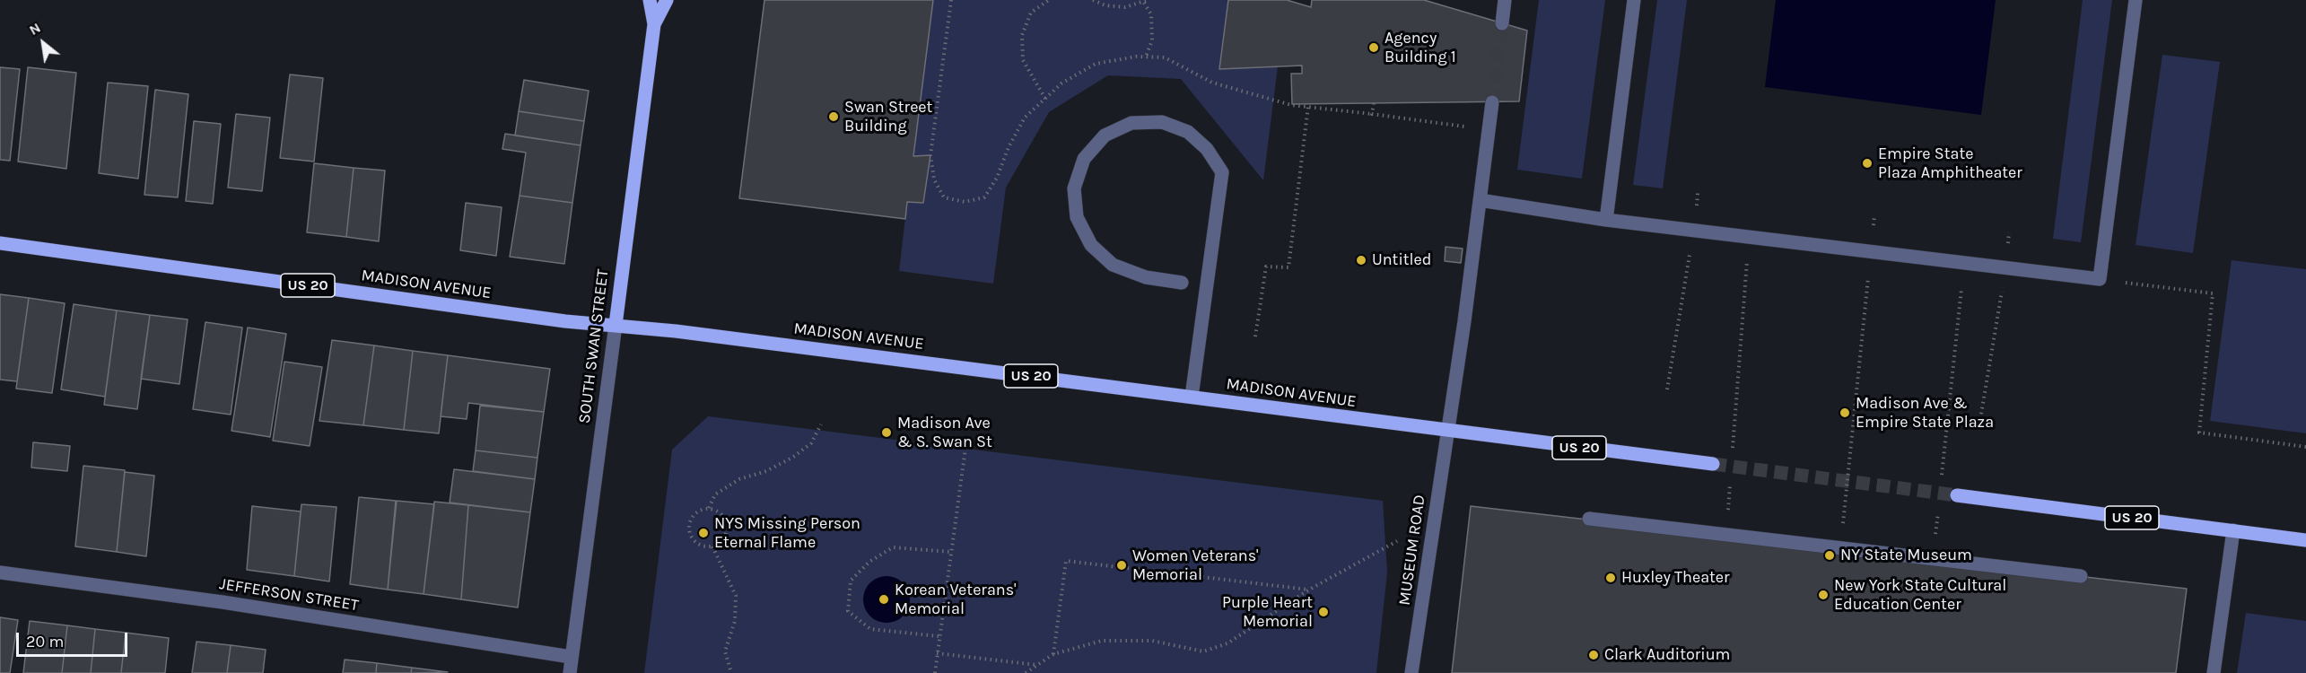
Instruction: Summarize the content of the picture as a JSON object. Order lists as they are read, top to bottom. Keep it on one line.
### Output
{"streets":{"main road":["MADISON AVENUE","US 20","SOUTH SWAN STREET"],"street":["MUSEUM ROAD","JEFFERSON STREET"]},"crossings":[["MADISON AVENUE","SOUTH SWAN STREET"],["MADISON AVENUE","MUSEUM ROAD"],["SOUTH SWAN STREET","JEFFERSON STREET"]],"places":["Agency Building 1","Swan Street Building","Empire State Plaza Amphitheater","Untitled","Madison Ave & Empire State Plaza","Madison Ave & S. Swan St","NYS Missing Person Eternal Flame","NY State Museum","Women Veterans' Memorial","Huxley Theater","New York State Cultural Education Center","Korean Veterans' Memorial","Purple Heart Memorial","Clark Auditorium"],"scale_bar":"20 m","north":"top left"}
